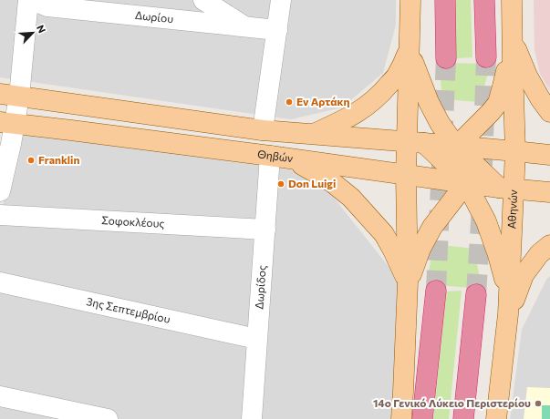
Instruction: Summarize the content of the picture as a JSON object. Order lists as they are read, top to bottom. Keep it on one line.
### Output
{"streets":{"main road":["Θηβών","Αθηνών"],"street":["Δωρίου","Σοφοκλέους","Δωρίδος","3ης Σεπτεμβρίου"]},"crossings":[["Θηβών","Δωρίδος"],["Σοφοκλέους","Δωρίδος"],["Δωρίδος","3ης Σεπτεμβρίου"]],"places":["Εν Αρτάκη","Franklin","Don Luigi","14ο Γενικό Λύκειο Περιστερίου"],"north":"top right"}
